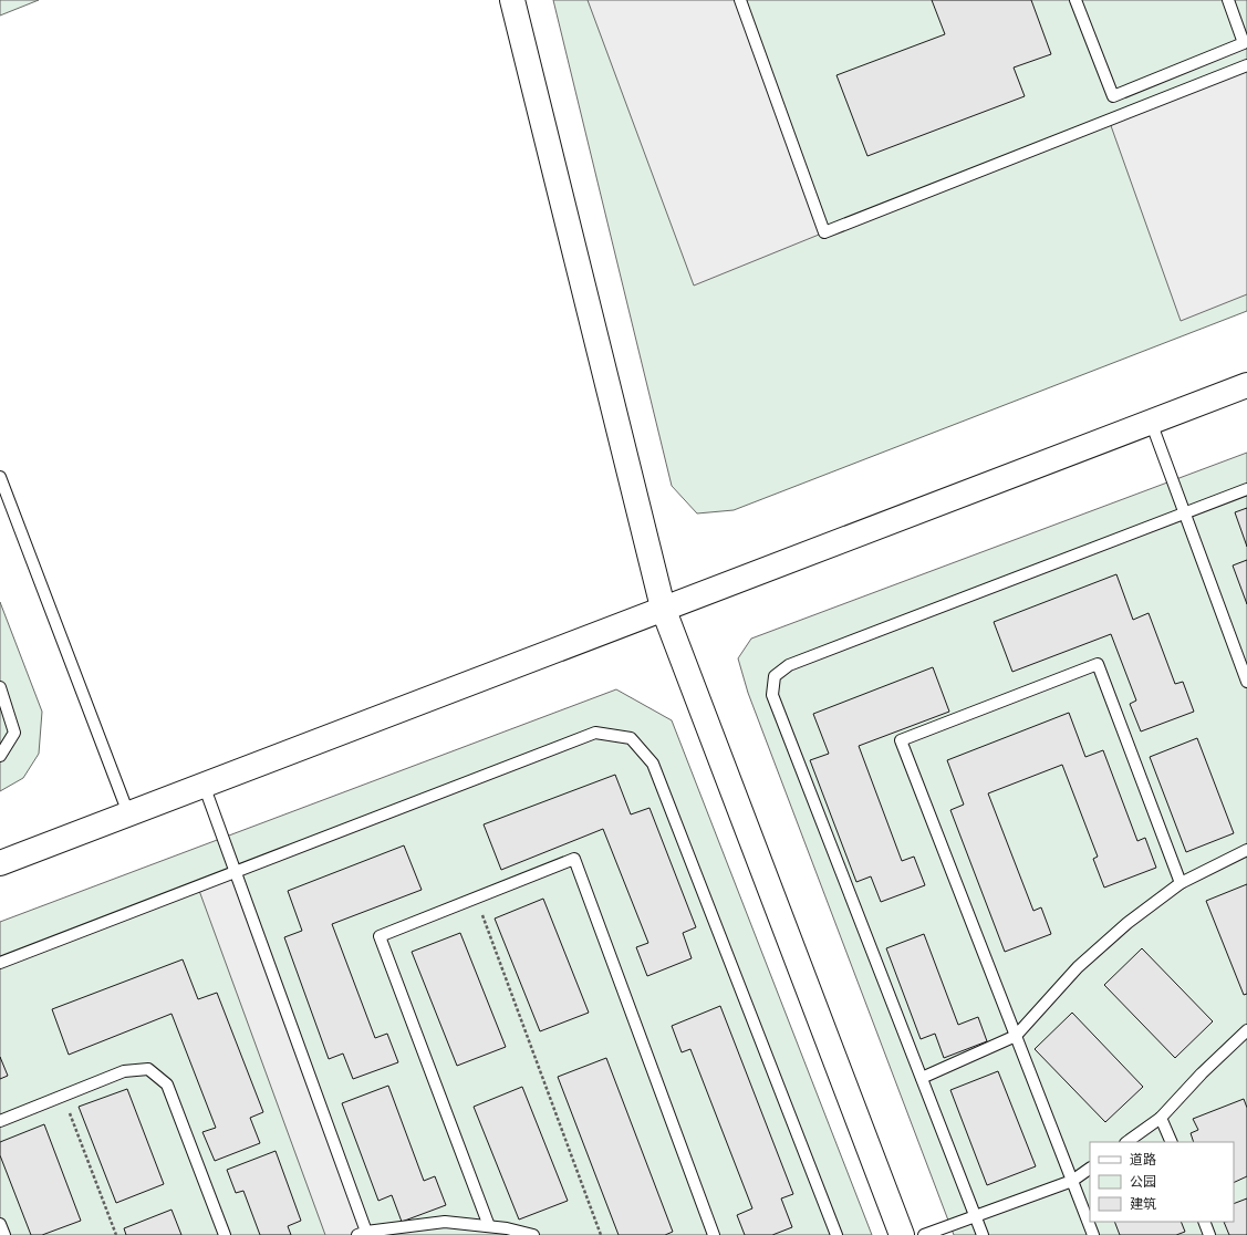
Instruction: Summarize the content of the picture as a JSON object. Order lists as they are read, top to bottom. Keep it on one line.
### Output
{"legend":["道路","公园","建筑"]}
